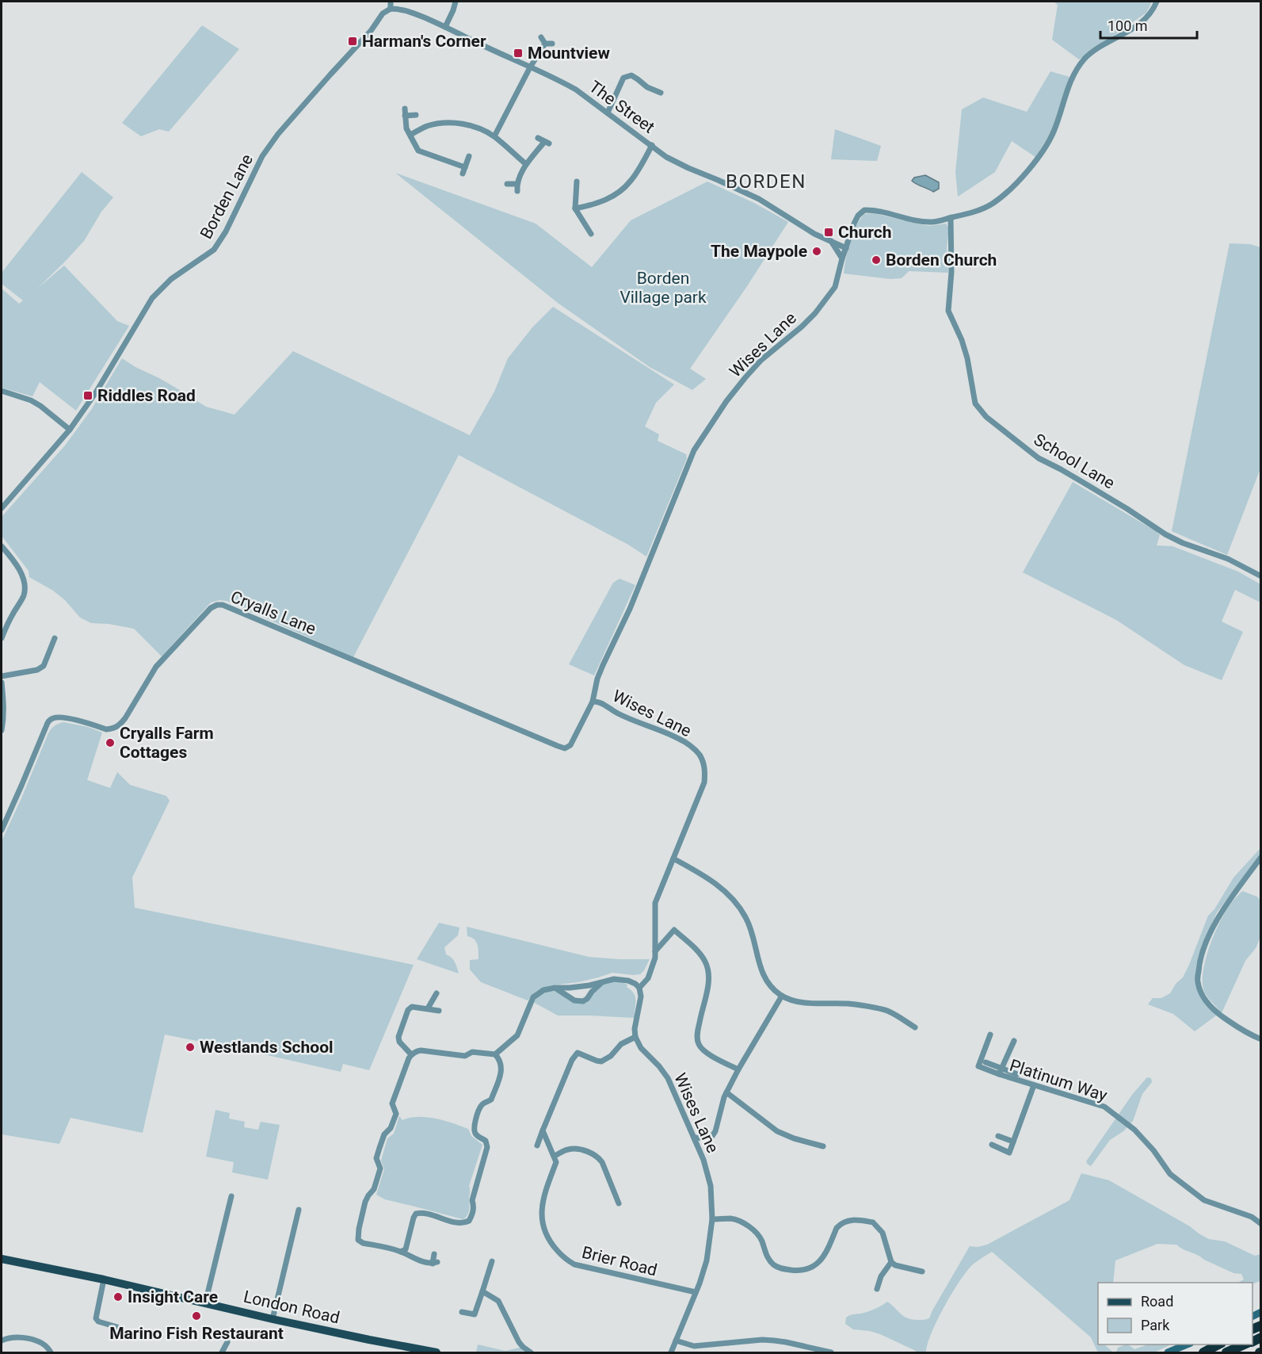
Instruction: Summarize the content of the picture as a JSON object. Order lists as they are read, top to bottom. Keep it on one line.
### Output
{"streets":{"main road":["London Road"],"street":["The Street","Borden Lane","Wises Lane","School Lane","Cryalls Lane","Platinum Way","Brier Road"]},"crossings":[["The Street","Borden Lane"],["The Street","Wises Lane"],["Wises Lane","School Lane"],["Wises Lane","Cryalls Lane"],["Wises Lane","Brier Road"]],"districts":["BORDEN"],"parks":["Borden Village park"],"places":{"transit":["Harman's Corner","Mountview","Church","Riddles Road"],"other":["The Maypole","Borden Church","Cryalls Farm Cottages","Westlands School","Insight Care","Marino Fish Restaurant"]},"legend":["Road","Park"],"scale_bar":"100 m"}
